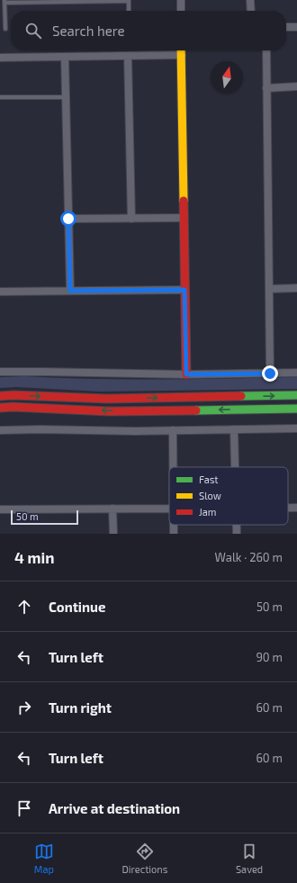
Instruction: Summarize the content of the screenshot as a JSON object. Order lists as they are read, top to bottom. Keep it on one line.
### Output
{"legend":["Fast","Slow","Jam"],"scale_bar":"50 m","north":"top","page":{"search":"Search here","scale":"50 m","heading":["4 min","Walk · 260 m"],"list":[["Continue","50 m"],["Turn left","90 m"],["Turn right","60 m"],["Turn left","60 m"],"Arrive at destination"],"nav":["Map","Directions","Saved"]}}
